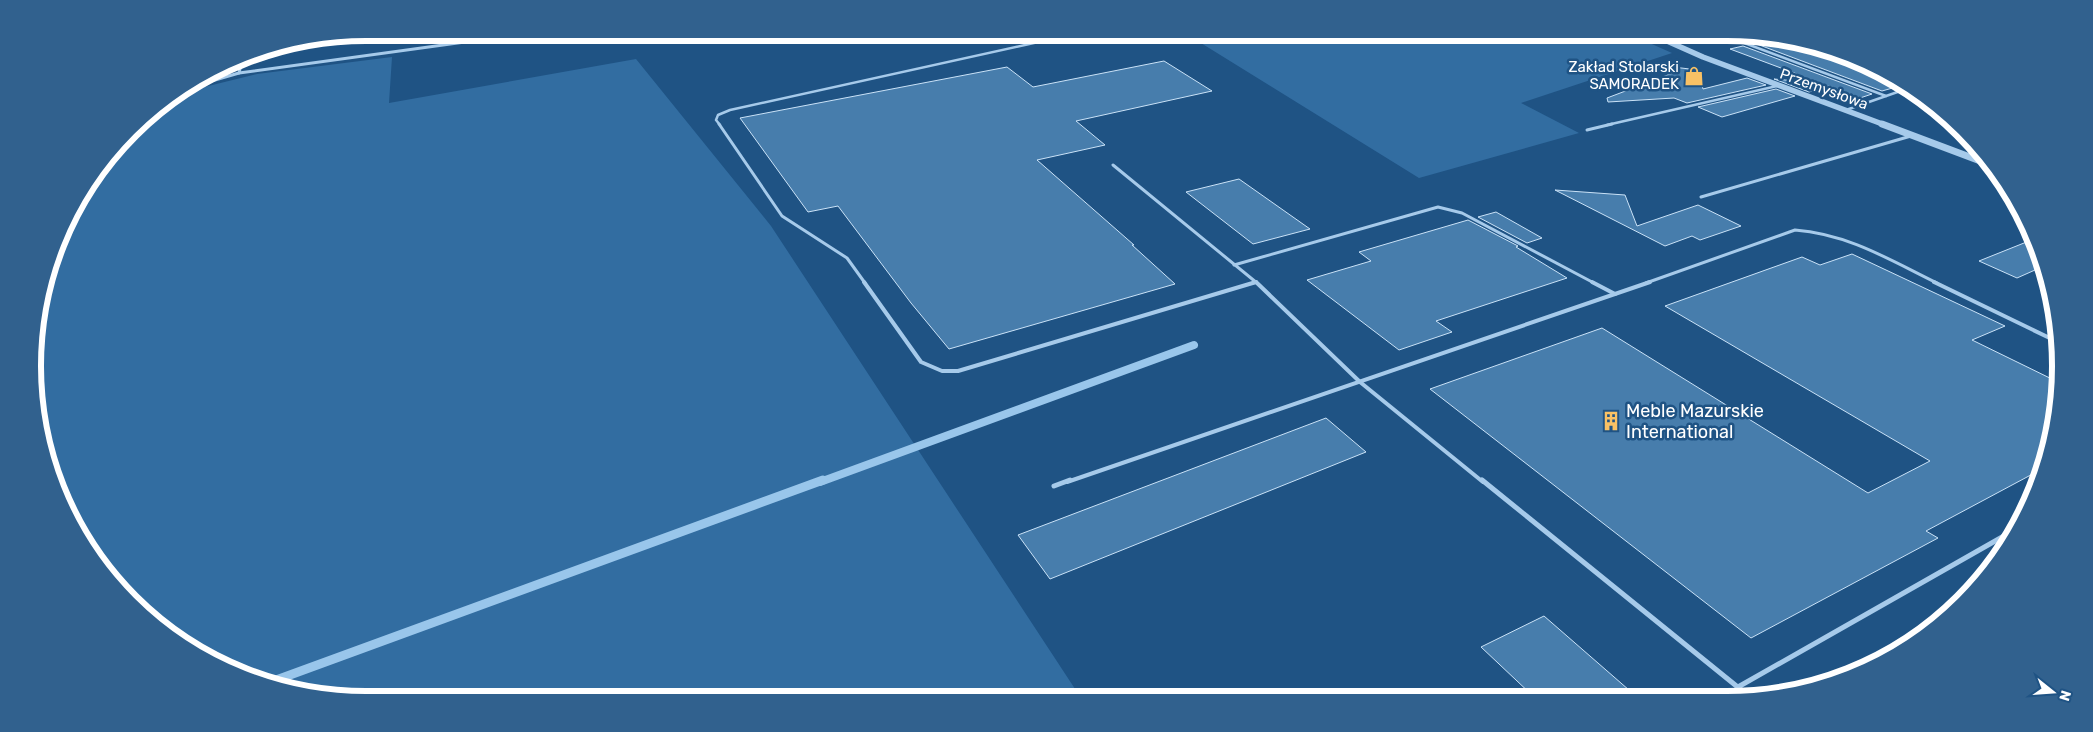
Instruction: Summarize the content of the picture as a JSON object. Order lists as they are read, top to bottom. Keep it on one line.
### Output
{"streets":{"street":["Przemysłowa"]},"places":{"shop":["Zakład Stolarski SAMORADEK"],"building":["Meble Mazurskie International"]},"north":"right"}
